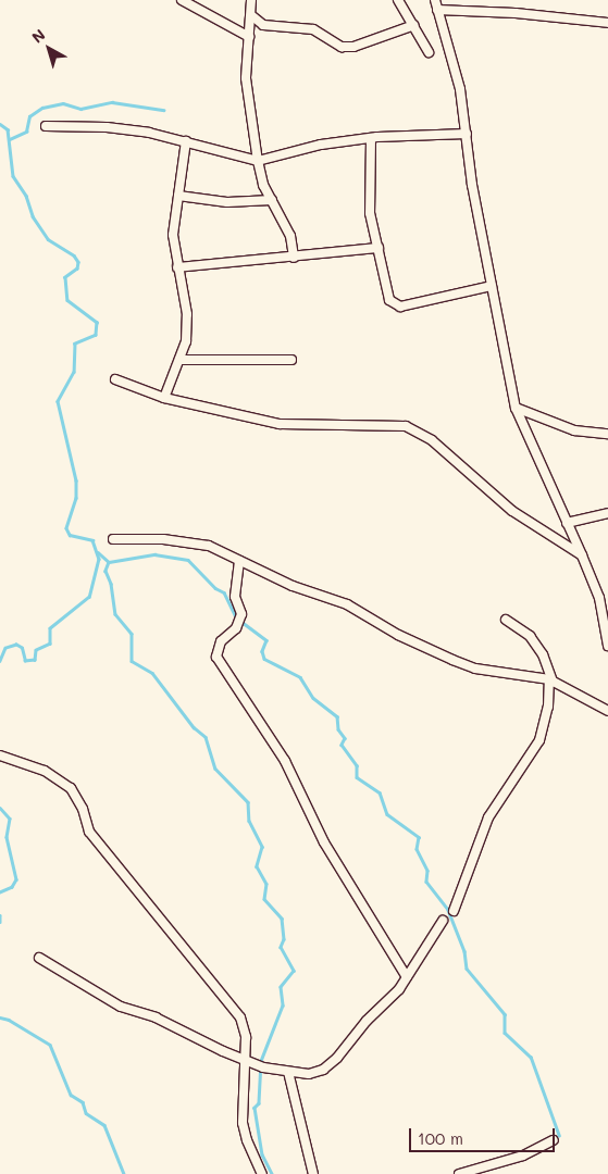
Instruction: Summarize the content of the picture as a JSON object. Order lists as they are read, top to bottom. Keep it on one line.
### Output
{"scale_bar":"100 m","north":"top left"}
